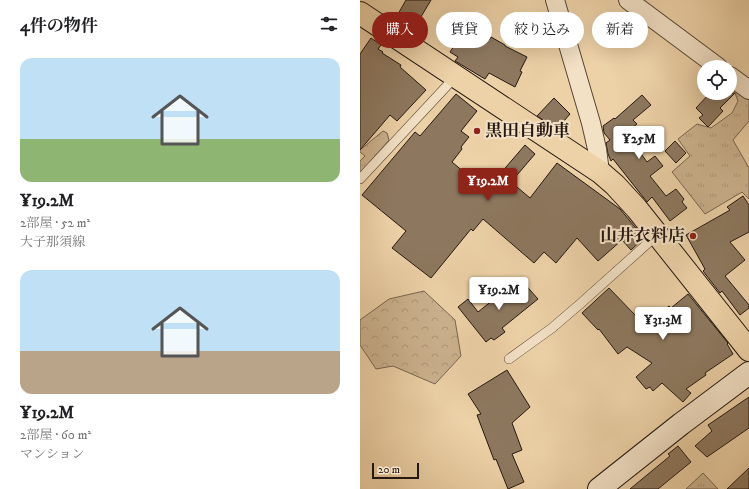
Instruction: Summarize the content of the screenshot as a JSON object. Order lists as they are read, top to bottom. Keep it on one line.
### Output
{"places":["黒田自動車","山井衣料店"],"scale_bar":"20 m","page":{"heading":"4件の物件","chip":["購入","賃貸","絞り込み","新着"],"list":[{"name":"¥19.2M","note":"2部屋 · 52 m² · 大子那須線"},{"name":"¥19.2M","note":"2部屋 · 60 m² · マンション"}],"price":["¥25M","¥19.2M","¥19.2M","¥31.3M"],"scale":"20 m"}}
